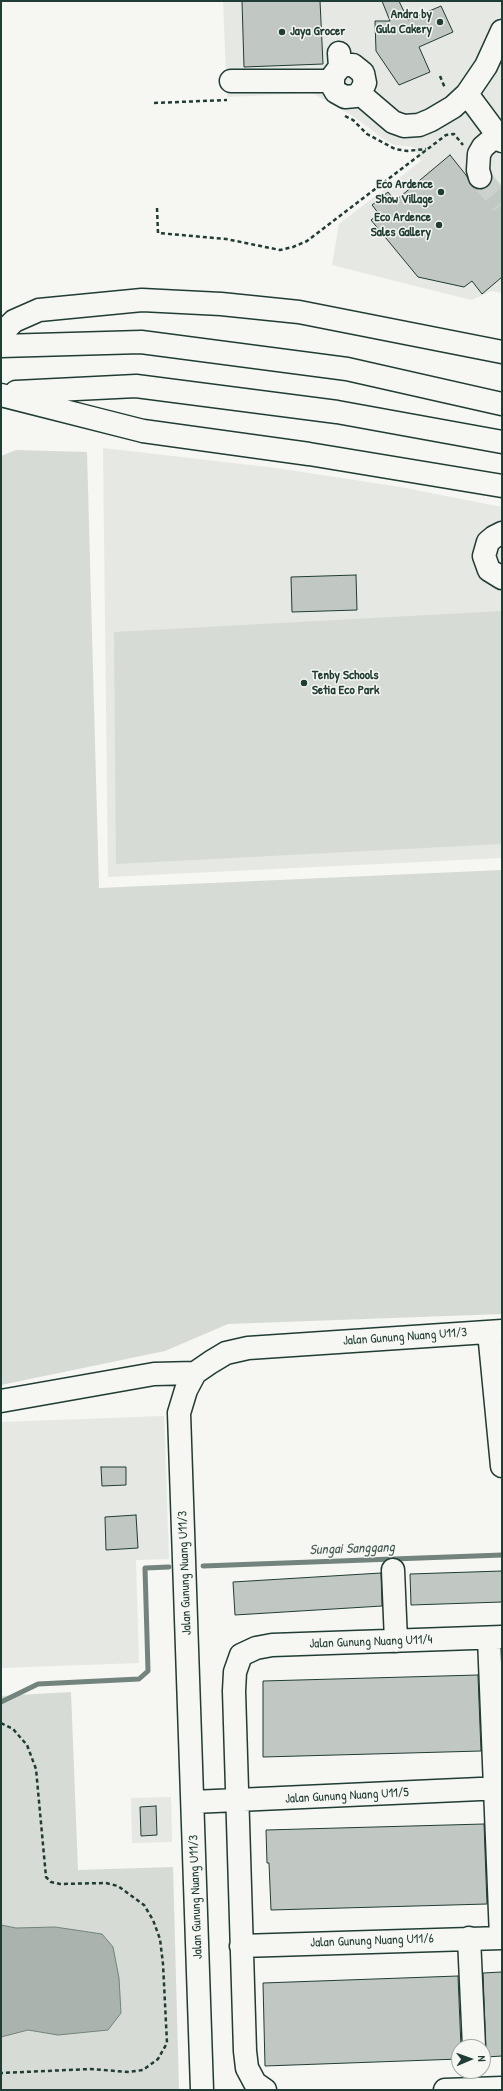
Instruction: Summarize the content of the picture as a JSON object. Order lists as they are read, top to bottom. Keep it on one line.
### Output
{"streets":{"main road":["Jalan Gunung Nuang U11/3","Jalan Gunung Nuang U11/4","Jalan Gunung Nuang U11/5","Jalan Gunung Nuang U11/6"]},"crossings":[["Jalan Gunung Nuang U11/3","Jalan Gunung Nuang U11/5"],["Jalan Gunung Nuang U11/4","Jalan Gunung Nuang U11/5"]],"water":["Sungai Sanggang"],"places":["Andra by Gula Cakery","Jaya Grocer","Eco Ardence Show Village","Eco Ardence Sales Gallery","Tenby Schools Setia Eco Park"],"north":"right"}
